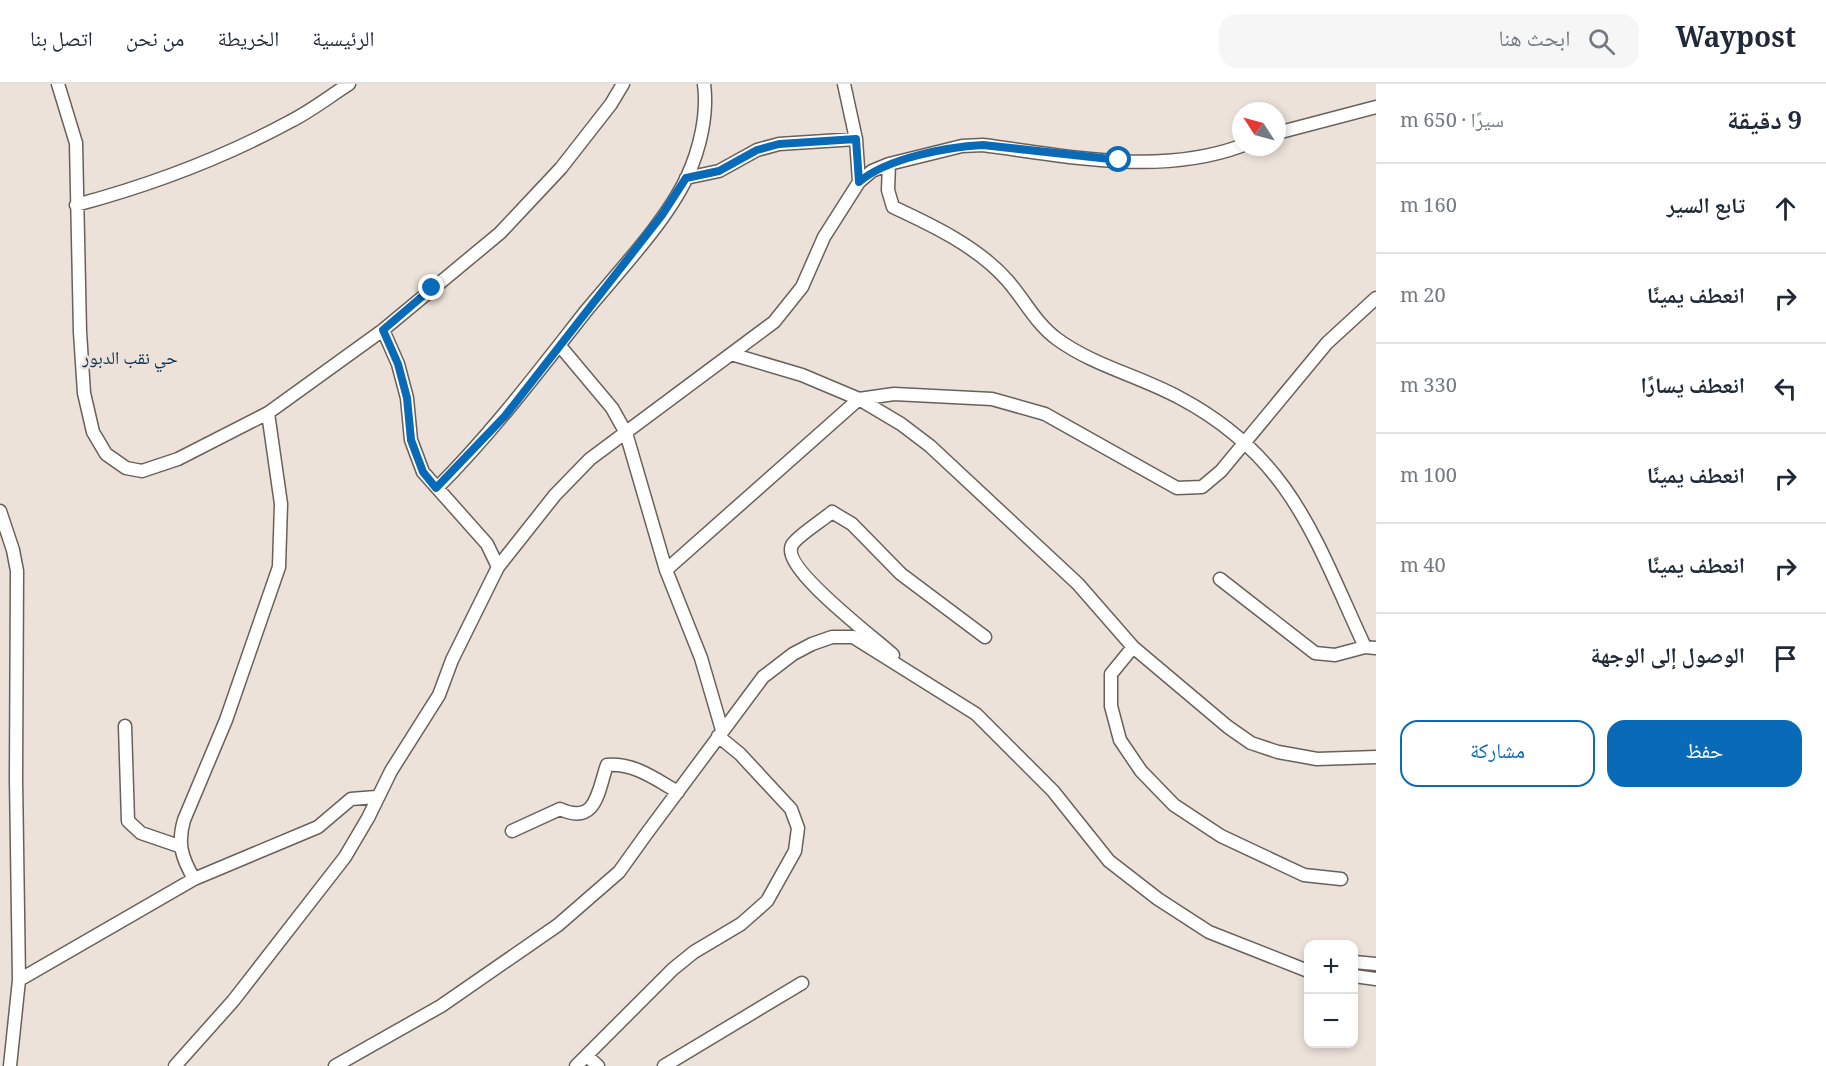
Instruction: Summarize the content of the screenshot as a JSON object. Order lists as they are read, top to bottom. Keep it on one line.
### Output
{"districts":["حي نقب الدبور"],"north":"top left","page":{"header":"Waypost","search":"ابحث هنا","nav":["الرئيسية","الخريطة","من نحن","اتصل بنا"],"heading":["9 دقيقة","سيرًا · 650 m"],"list":[["تابع السير","160 m"],["انعطف يمينًا","20 m"],["انعطف يسارًا","330 m"],["انعطف يمينًا","100 m"],["انعطف يمينًا","40 m"],"الوصول إلى الوجهة"],"buttons":["حفظ","مشاركة"],"map_buttons":["+","−"]}}
